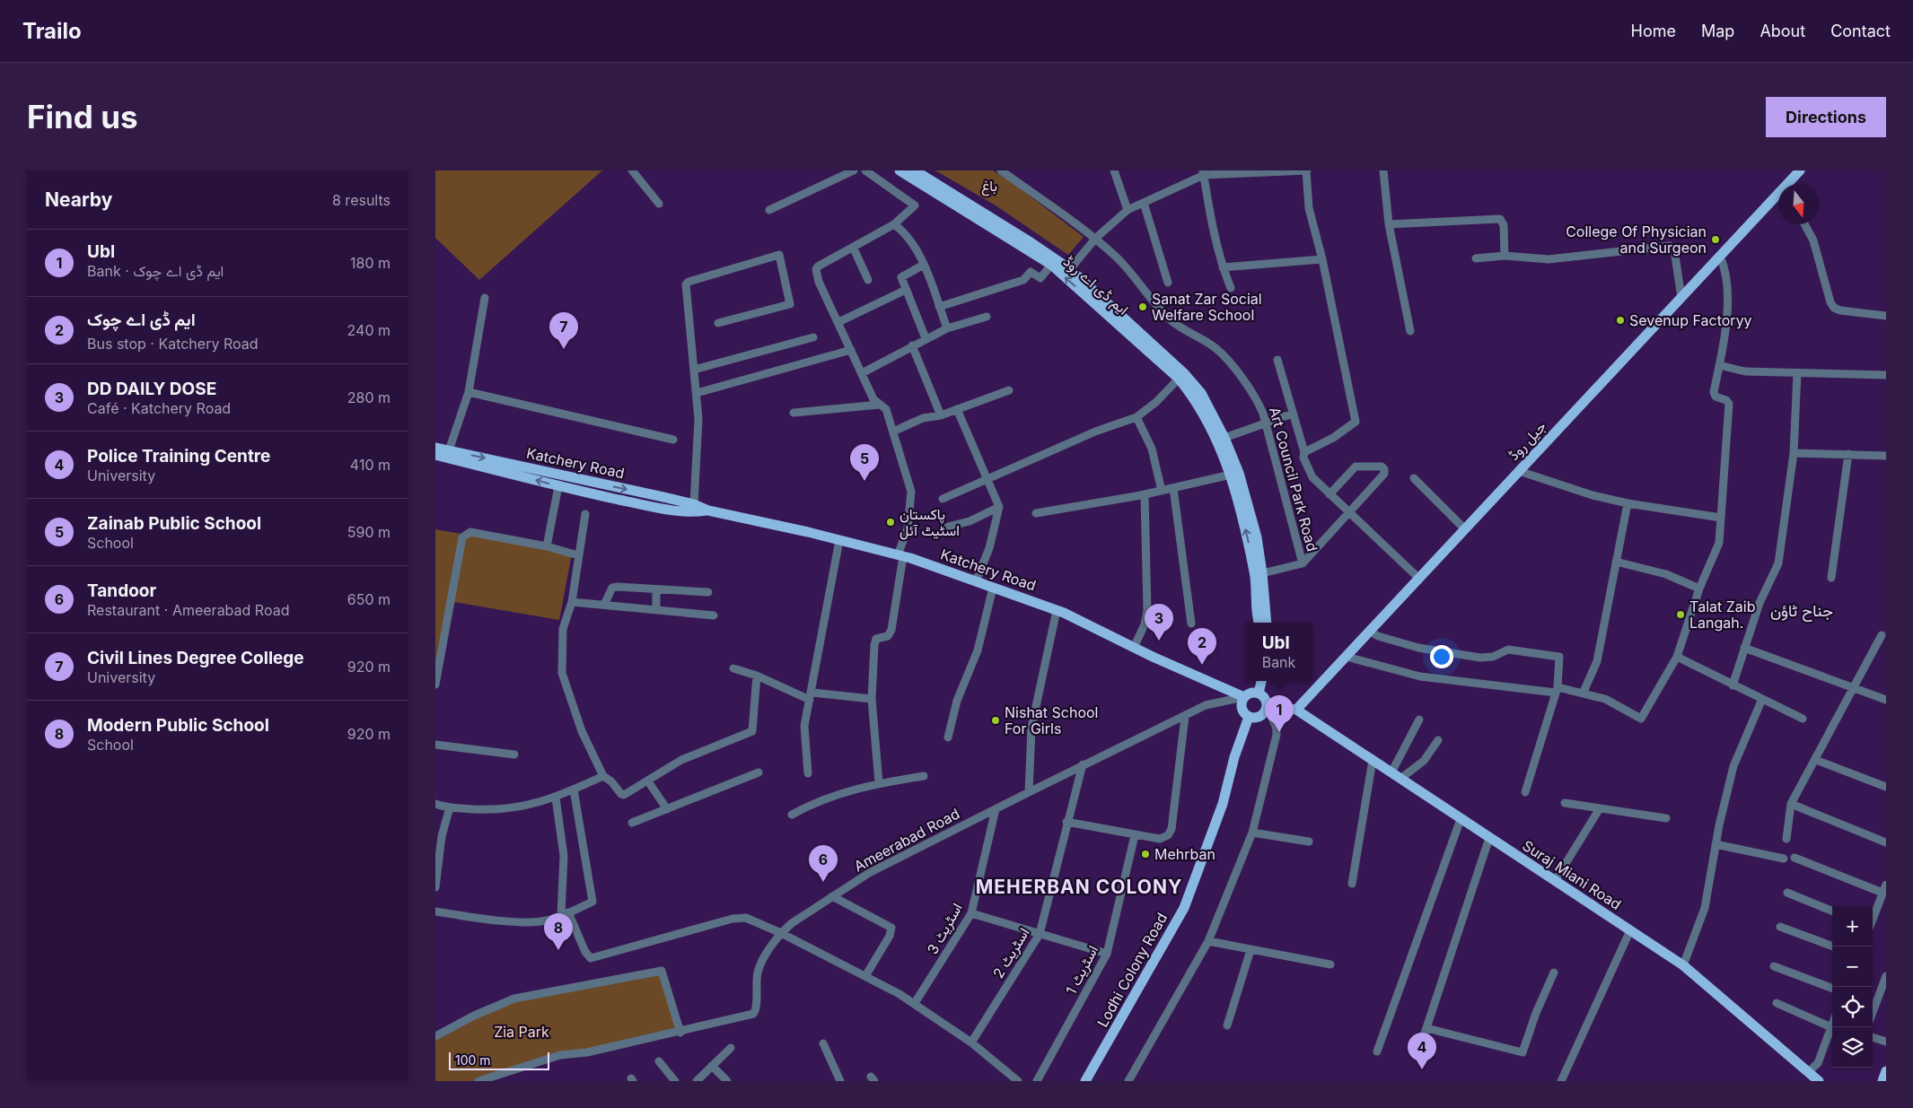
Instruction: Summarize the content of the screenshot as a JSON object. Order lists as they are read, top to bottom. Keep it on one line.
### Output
{"streets":{"main road":["ایم ڈی اے روڈ","جیل روڈ","Katchery Road","Suraj Miani Road","Lodhi Colony Road"],"street":["Art Council Park Road","Ameerabad Road","اسٹریٹ 3","اسٹریٹ 2","اسٹریٹ 1"]},"crossings":[["جیل روڈ","Suraj Miani Road"],["Katchery Road","Ameerabad Road"],["Katchery Road","Lodhi Colony Road"],["Ameerabad Road","اسٹریٹ 3"],["Ameerabad Road","اسٹریٹ 2"],["Ameerabad Road","Lodhi Colony Road"]],"districts":["جناح ٹاؤن","MEHERBAN COLONY"],"parks":["باغ","Zia Park"],"places":["College Of Physician and Surgeon","Sanat Zar Social Welfare School","Sevenup Factoryy","پاکستان اسٹیٹ آئل","Talat Zaib Langah.","Nishat School For Girls","Mehrban"],"scale_bar":"100 m","north":"bottom","page":{"header":"Trailo","nav":["Home","Map","About","Contact"],"buttons":"Directions","title":"Find us","heading":["Nearby","8 results"],"list":[{"mark":"1","name":"Ubl","note":"Bank · ایم ڈی اے چوک","value":"180 m"},{"mark":"2","name":"ایم ڈی اے چوک","note":"Bus stop · Katchery Road","value":"240 m"},{"mark":"3","name":"DD DAILY DOSE","note":"Café · Katchery Road","value":"280 m"},{"mark":"4","name":"Police Training Centre","note":"University","value":"410 m"},{"mark":"5","name":"Zainab Public School","note":"School","value":"590 m"},{"mark":"6","name":"Tandoor","note":"Restaurant · Ameerabad Road","value":"650 m"},{"mark":"7","name":"Civil Lines Degree College","note":"University","value":"920 m"},{"mark":"8","name":"Modern Public School","note":"School","value":"920 m"}],"pins":["7","5","3","2","1","6","8","4"],"popup":["Ubl","Bank"],"map_buttons":["+","−"],"scale":"100 m"}}
